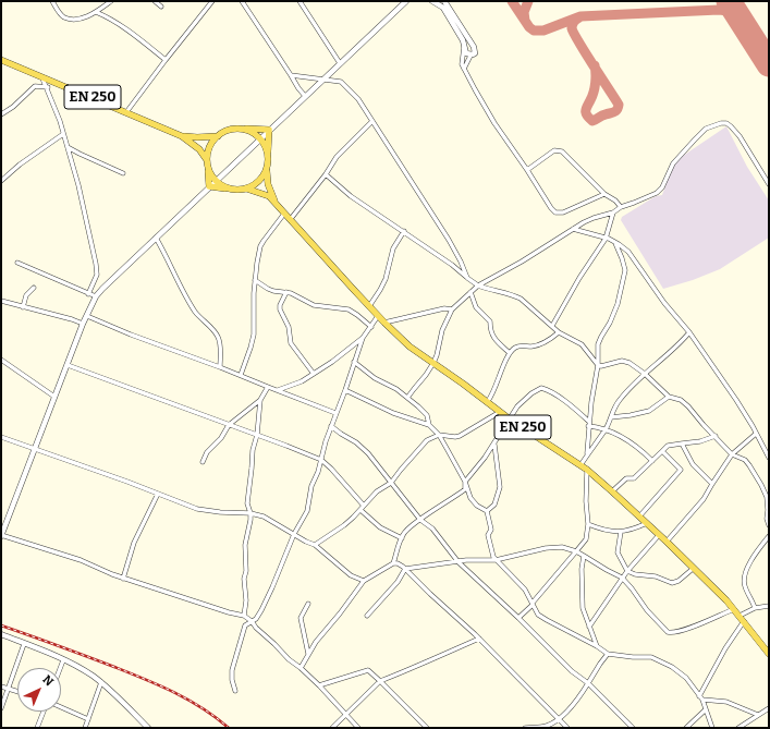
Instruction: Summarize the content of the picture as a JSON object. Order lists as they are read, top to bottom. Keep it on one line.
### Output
{"streets":{"main road":["EN 250"]},"north":"top right"}
